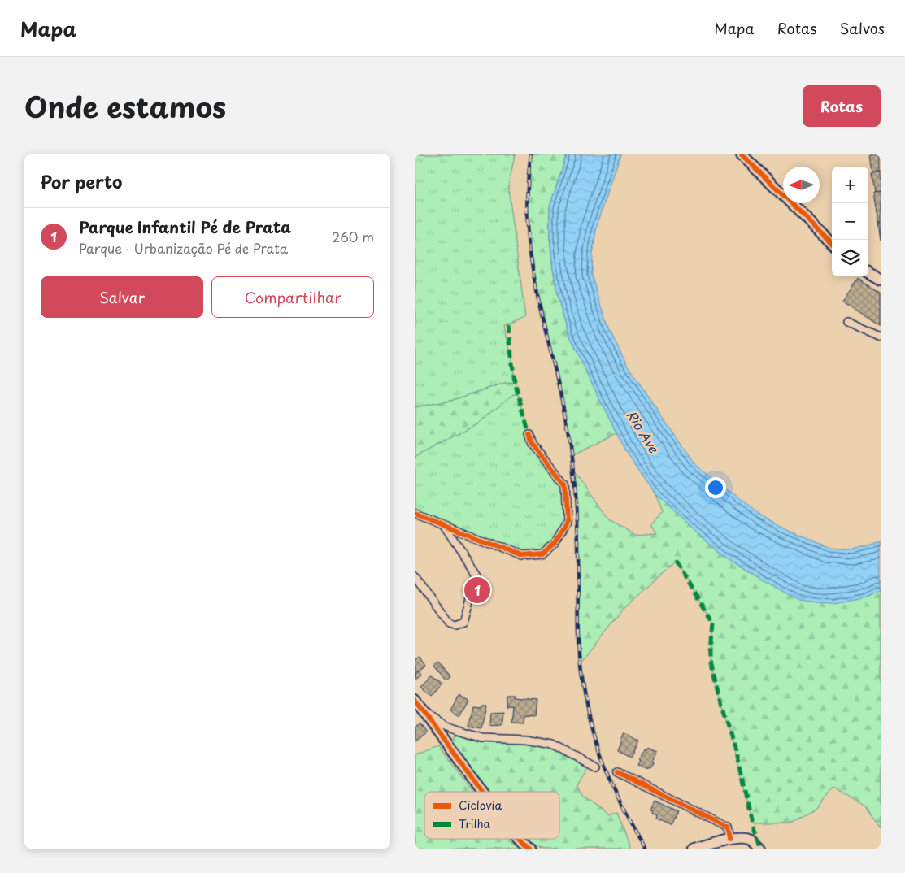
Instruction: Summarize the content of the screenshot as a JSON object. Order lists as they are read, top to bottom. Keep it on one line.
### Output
{"water":["Rio Ave"],"legend":["Ciclovia","Trilha"],"north":"left","page":{"header":"Mapa","nav":["Mapa","Rotas","Salvos"],"title":"Onde estamos","buttons":["Rotas",["Salvar","Compartilhar"]],"heading":"Por perto","map_buttons":["+","−"],"list":[{"mark":"1","name":"Parque Infantil Pé de Prata","note":"Parque · Urbanização Pé de Prata","value":"260 m"}],"pins":"1"}}
